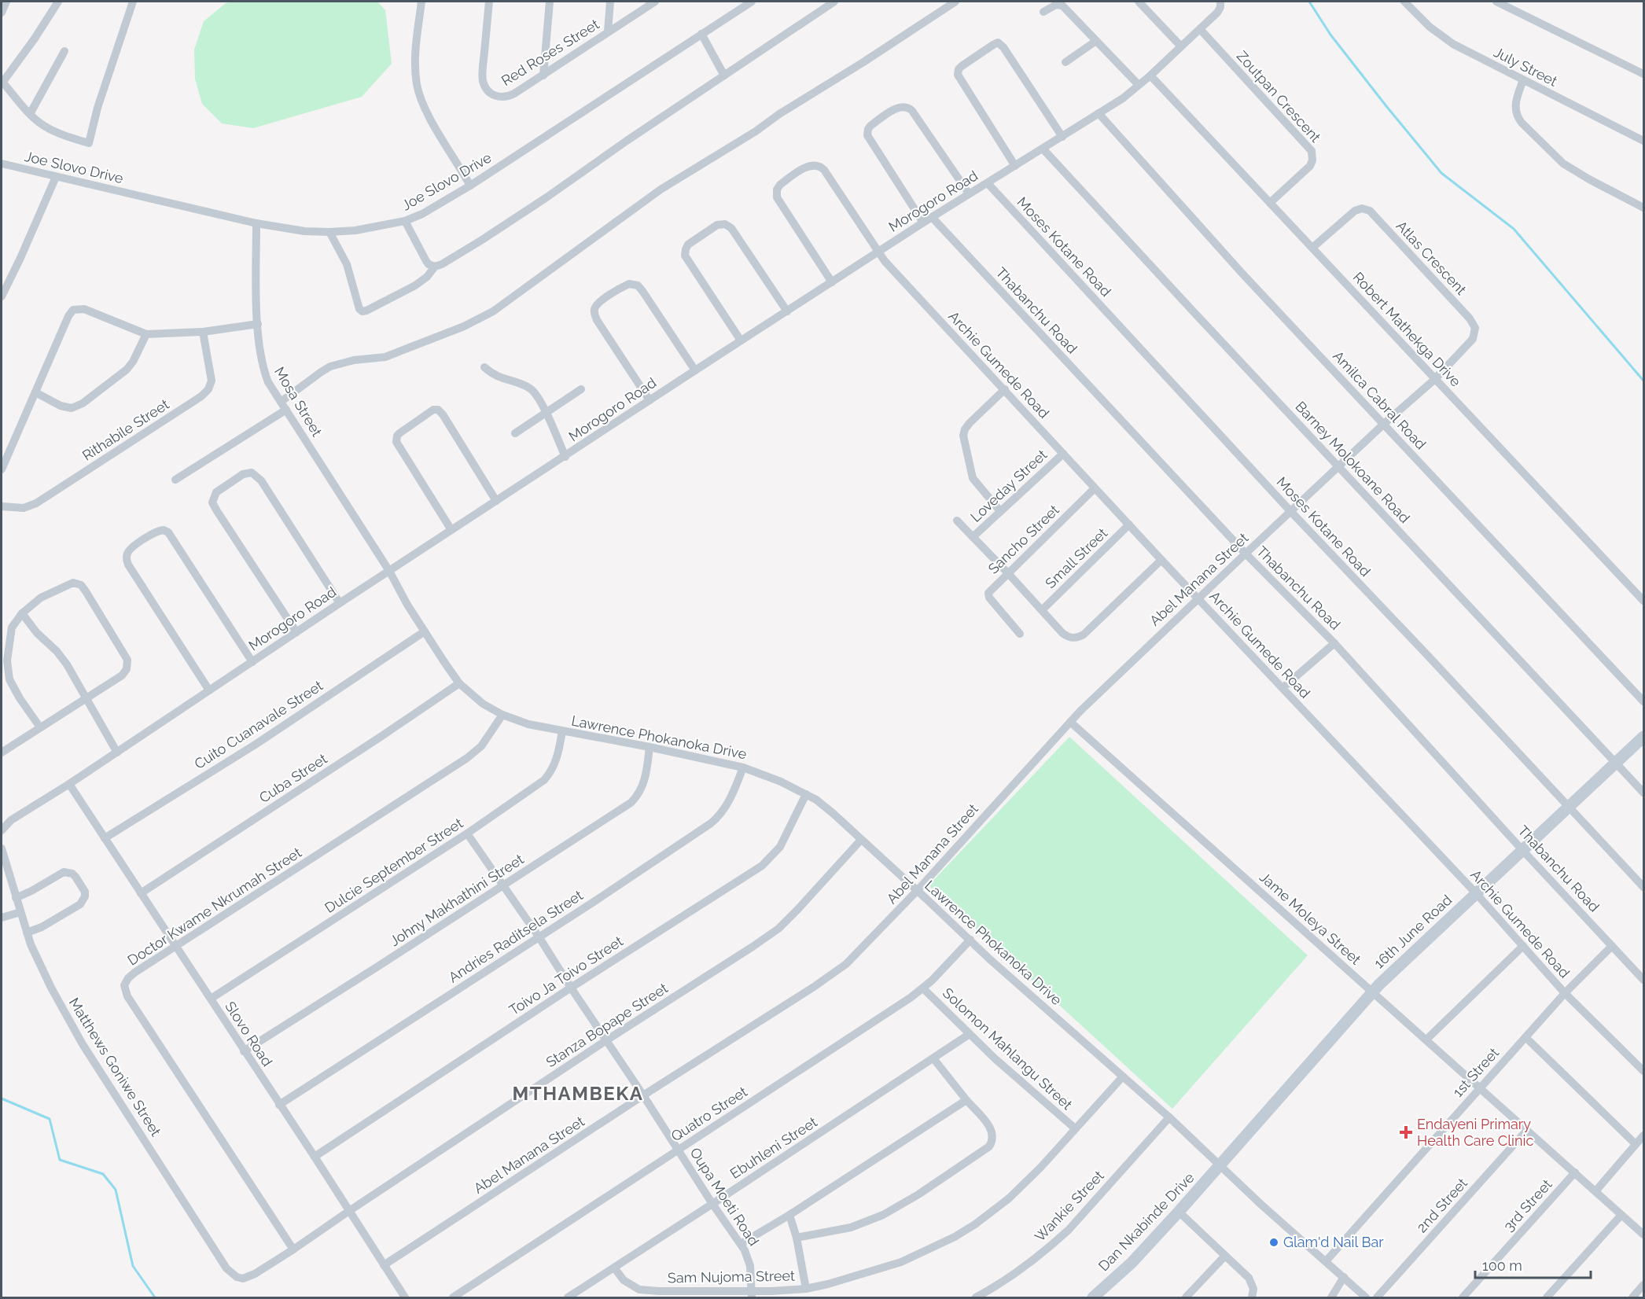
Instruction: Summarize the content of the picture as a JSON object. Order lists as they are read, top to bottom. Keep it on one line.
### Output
{"streets":{"street":["Red Roses Street","July Street","Zoutpan Crescent","Joe Slovo Drive","Morogoro Road","Moses Kotane Road","Atlas Crescent","Thabanchu Road","Robert Mathekga Drive","Archie Gumede Road","Amilca Cabral Road","Mosa Street","Rithabile Street","Barney Molokoane Road","Loveday Street","Sancho Street","Small Street","Abel Manana Street","Cuito Cuanavale Street","Lawrence Phokanoka Drive","Cuba Street","Dulcie September Street","Johny Makhathini Street","Doctor Kwame Nkrumah Street","Jame Moleya Street","16th June Road","Andries Raditsela Street","Toivo Ja Toivo Street","Stanza Bopape Street","Slovo Road","Solomon Mahlangu Street","Matthews Goniwe Street","1st Street","Quatro Street","Ebuhleni Street","Oupa Moeti Road","2nd Street","3rd Street","Wankie Street","Dan Nkabinde Drive","Sam Nujoma Street"]},"crossings":[["Zoutpan Crescent","Morogoro Road"],["Zoutpan Crescent","Robert Mathekga Drive"],["Joe Slovo Drive","Mosa Street"],["Morogoro Road","Moses Kotane Road"],["Morogoro Road","Thabanchu Road"],["Morogoro Road","Robert Mathekga Drive"],["Morogoro Road","Archie Gumede Road"],["Morogoro Road","Amilca Cabral Road"],["Morogoro Road","Mosa Street"],["Morogoro Road","Barney Molokoane Road"],["Morogoro Road","Lawrence Phokanoka Drive"],["Morogoro Road","Slovo Road"],["Moses Kotane Road","Abel Manana Street"],["Moses Kotane Road","16th June Road"],["Atlas Crescent","Robert Mathekga Drive"],["Atlas Crescent","Abel Manana Street"],["Thabanchu Road","Abel Manana Street"],["Thabanchu Road","16th June Road"],["Thabanchu Road","1st Street"],["Robert Mathekga Drive","Abel Manana Street"],["Archie Gumede Road","Loveday Street"],["Archie Gumede Road","Sancho Street"],["Archie Gumede Road","Small Street"],["Archie Gumede Road","Abel Manana Street"],["Archie Gumede Road","16th June Road"],["Archie Gumede Road","1st Street"],["Amilca Cabral Road","Abel Manana Street"],["Mosa Street","Lawrence Phokanoka Drive"],["Barney Molokoane Road","Abel Manana Street"],["Barney Molokoane Road","16th June Road"],["Abel Manana Street","Lawrence Phokanoka Drive"],["Abel Manana Street","Jame Moleya Street"],["Abel Manana Street","Slovo Road"],["Abel Manana Street","Oupa Moeti Road"],["Cuito Cuanavale Street","Lawrence Phokanoka Drive"],["Cuito Cuanavale Street","Slovo Road"],["Lawrence Phokanoka Drive","Cuba Street"],["Lawrence Phokanoka Drive","Dulcie September Street"],["Lawrence Phokanoka Drive","Johny Makhathini Street"],["Lawrence Phokanoka Drive","Doctor Kwame Nkrumah Street"],["Lawrence Phokanoka Drive","16th June Road"],["Lawrence Phokanoka Drive","Andries Raditsela Street"],["Lawrence Phokanoka Drive","Toivo Ja Toivo Street"],["Lawrence Phokanoka Drive","Stanza Bopape Street"],["Lawrence Phokanoka Drive","1st Street"],["Lawrence Phokanoka Drive","Quatro Street"],["Lawrence Phokanoka Drive","Wankie Street"],["Lawrence Phokanoka Drive","Dan Nkabinde Drive"],["Lawrence Phokanoka Drive","Sam Nujoma Street"],["Cuba Street","Slovo Road"],["Dulcie September Street","Slovo Road"],["Dulcie September Street","Oupa Moeti Road"],["Johny Makhathini Street","Slovo Road"],["Johny Makhathini Street","Oupa Moeti Road"],["Doctor Kwame Nkrumah Street","Stanza Bopape Street"],["Doctor Kwame Nkrumah Street","Slovo Road"],["Jame Moleya Street","16th June Road"],["Jame Moleya Street","1st Street"],["Jame Moleya Street","2nd Street"],["Jame Moleya Street","3rd Street"],["16th June Road","Dan Nkabinde Drive"],["Andries Raditsela Street","Slovo Road"],["Andries Raditsela Street","Oupa Moeti Road"],["Toivo Ja Toivo Street","Slovo Road"],["Toivo Ja Toivo Street","Oupa Moeti Road"],["Stanza Bopape Street","Slovo Road"],["Stanza Bopape Street","Matthews Goniwe Street"],["Stanza Bopape Street","Oupa Moeti Road"],["Solomon Mahlangu Street","Quatro Street"],["Solomon Mahlangu Street","Ebuhleni Street"],["Solomon Mahlangu Street","Sam Nujoma Street"],["Quatro Street","Oupa Moeti Road"],["Ebuhleni Street","Oupa Moeti Road"],["Ebuhleni Street","Sam Nujoma Street"],["Oupa Moeti Road","Sam Nujoma Street"]],"districts":["MTHAMBEKA"],"places":{"health":["Endayeni Primary Health Care Clinic"],"other":["Glam'd Nail Bar"]},"scale_bar":"100 m"}
